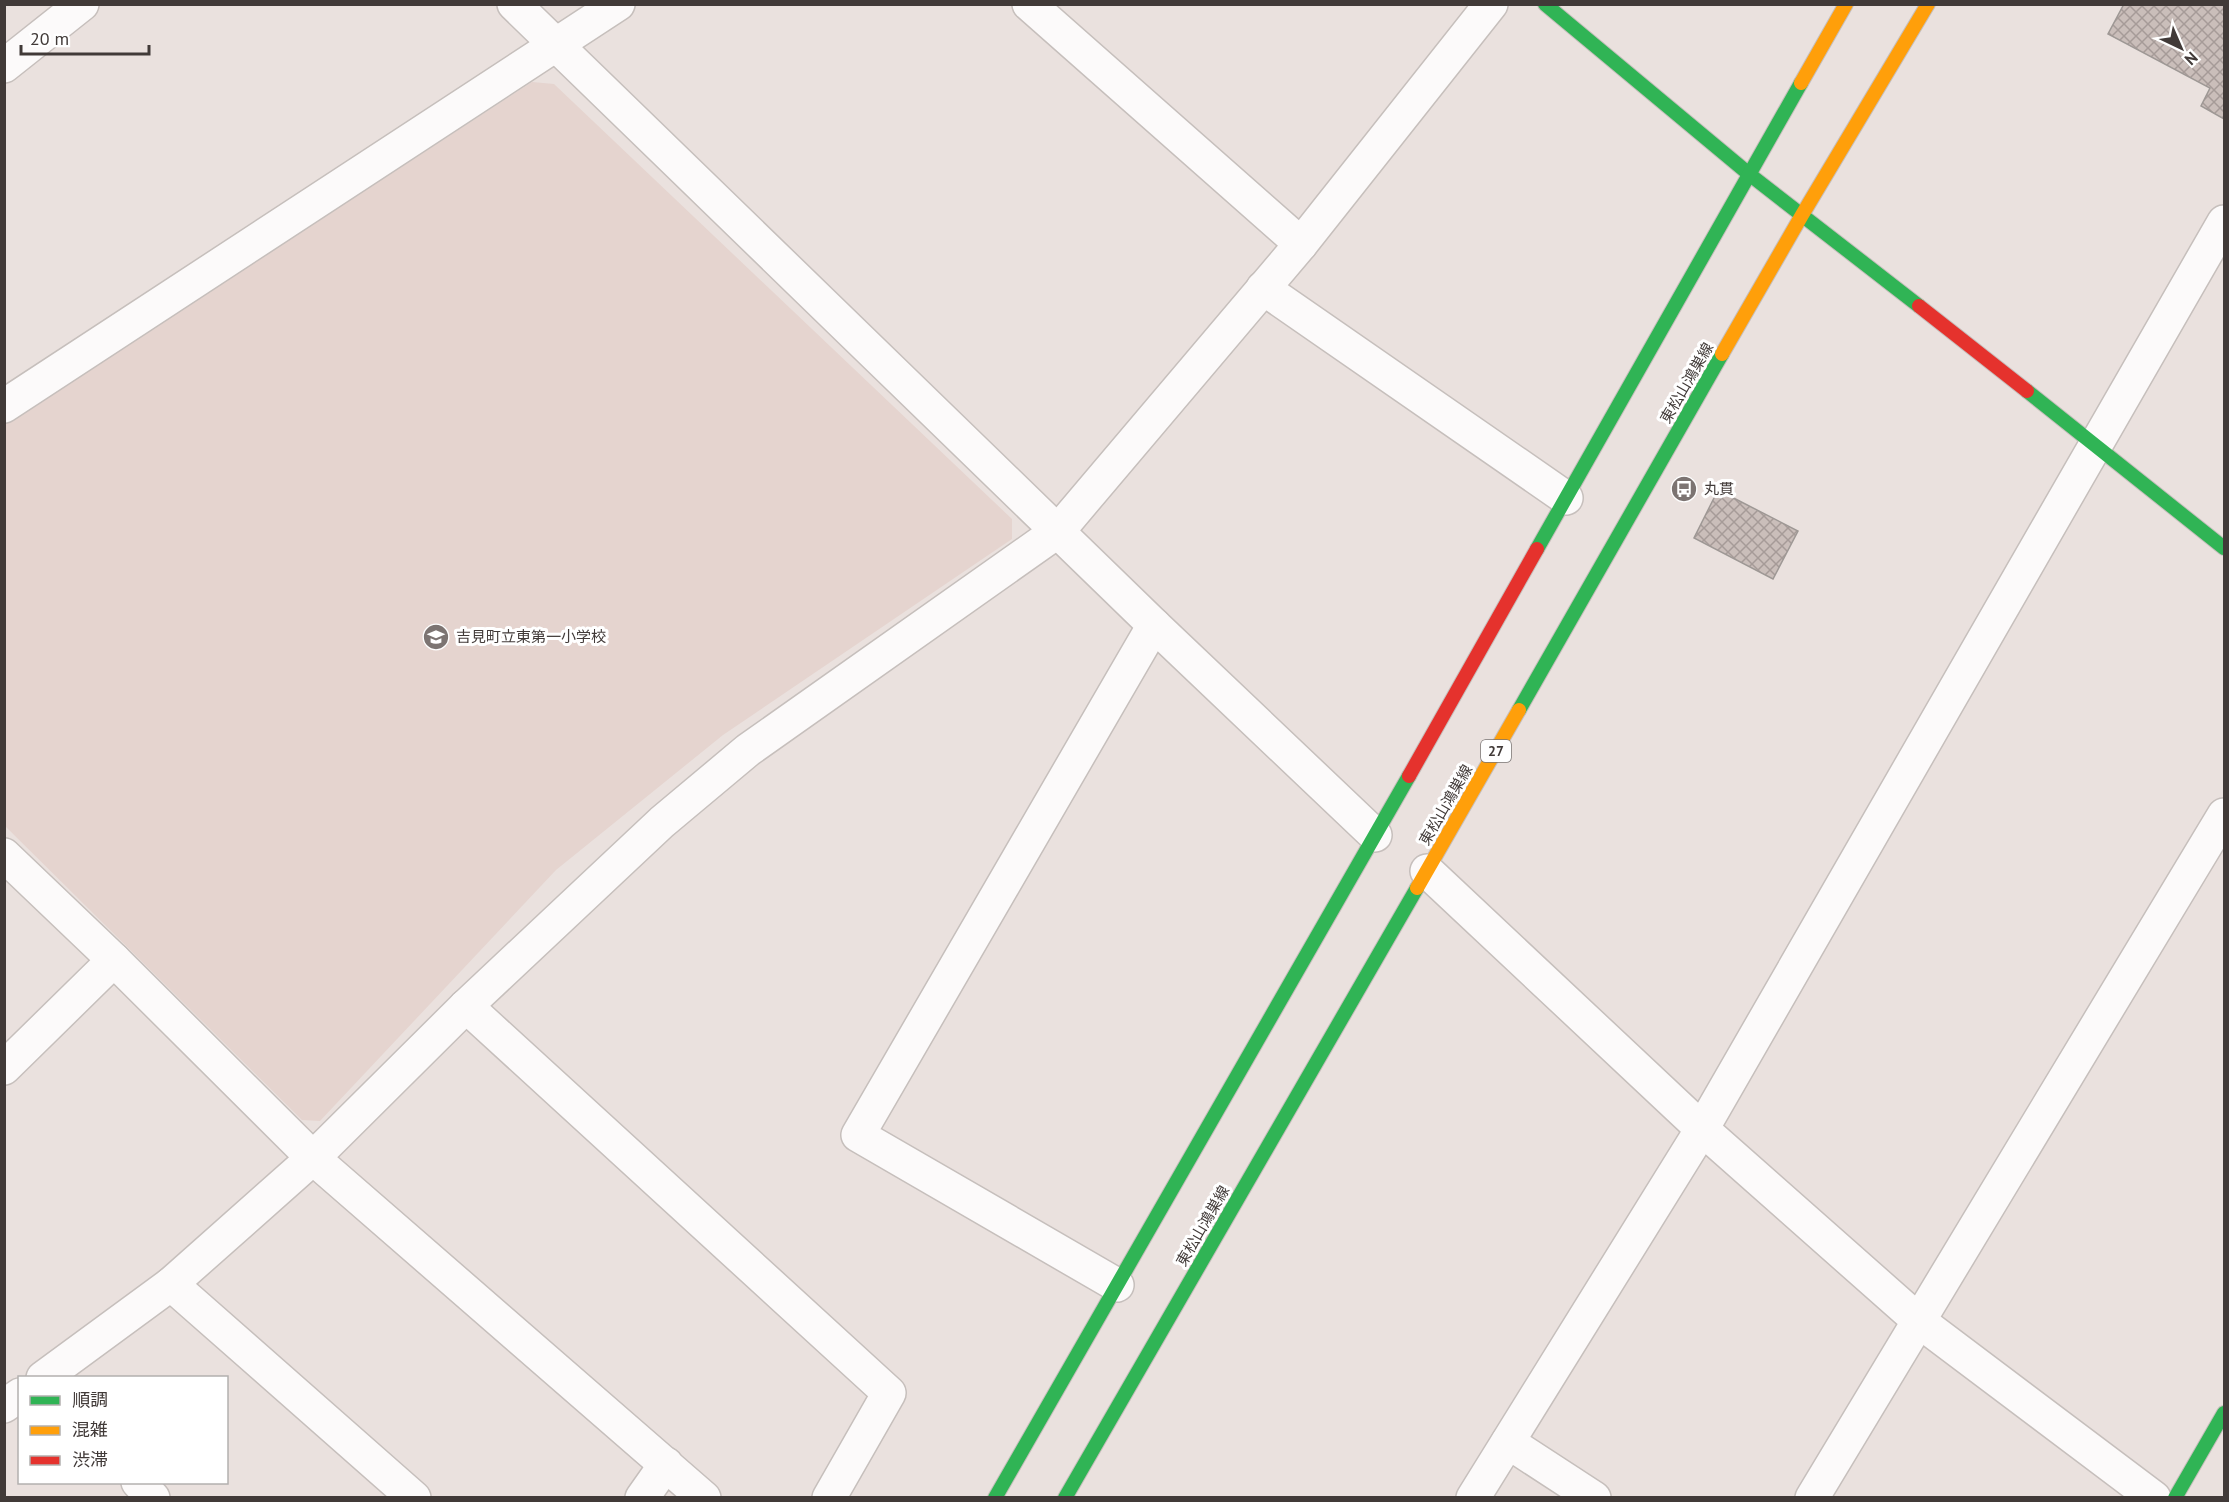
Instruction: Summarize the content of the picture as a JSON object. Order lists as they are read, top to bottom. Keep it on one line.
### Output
{"streets":{"main road":["東松山鴻巣線","27"]},"places":{"bus stop":["丸貫"],"school or university":["吉見町立東第一小学校"]},"legend":["順調","混雑","渋滞"],"scale_bar":"20 m","north":"bottom right"}
